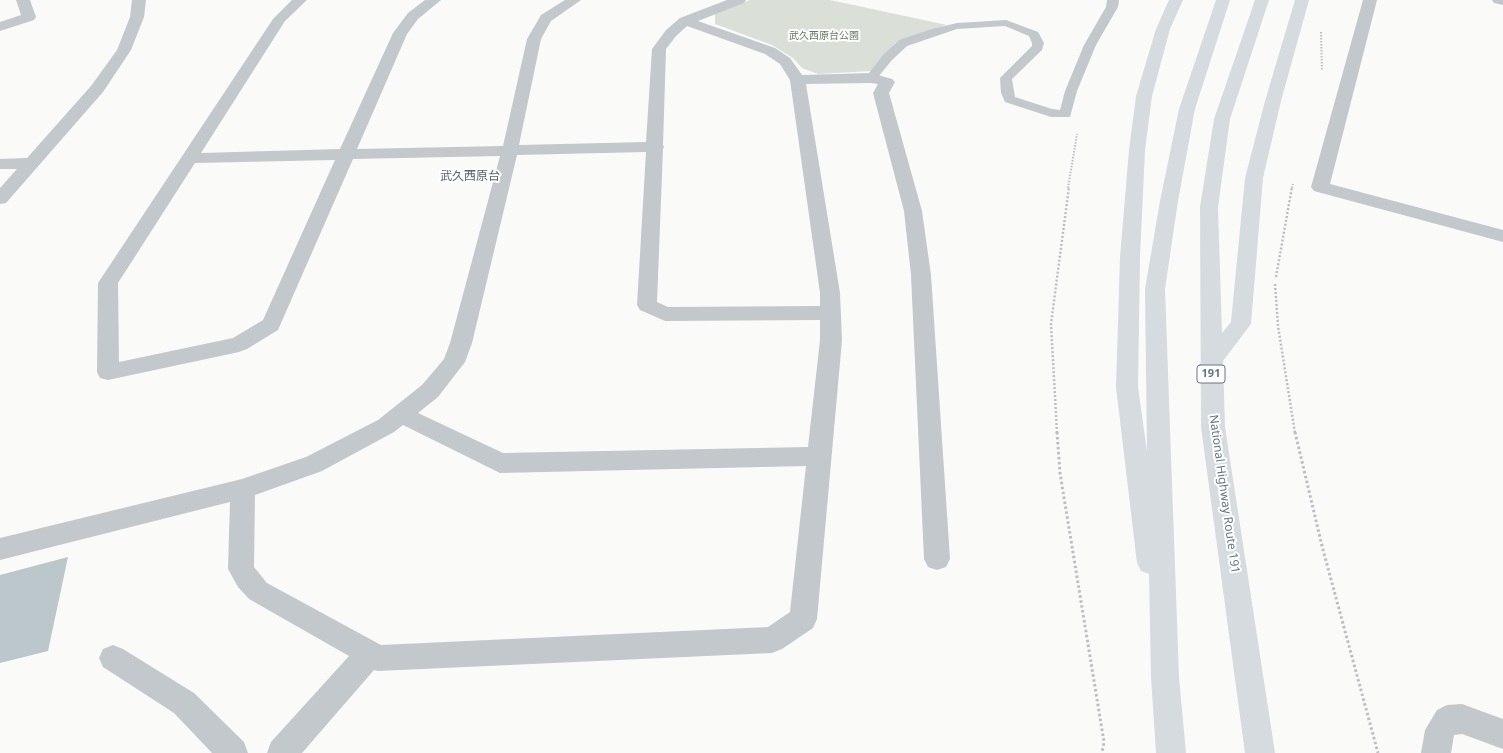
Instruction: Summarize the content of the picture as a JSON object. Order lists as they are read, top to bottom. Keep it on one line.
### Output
{"streets":{"highway":["191","National Highway Route 191"]},"districts":["武久西原台"],"parks":["武久西原台公園"]}
